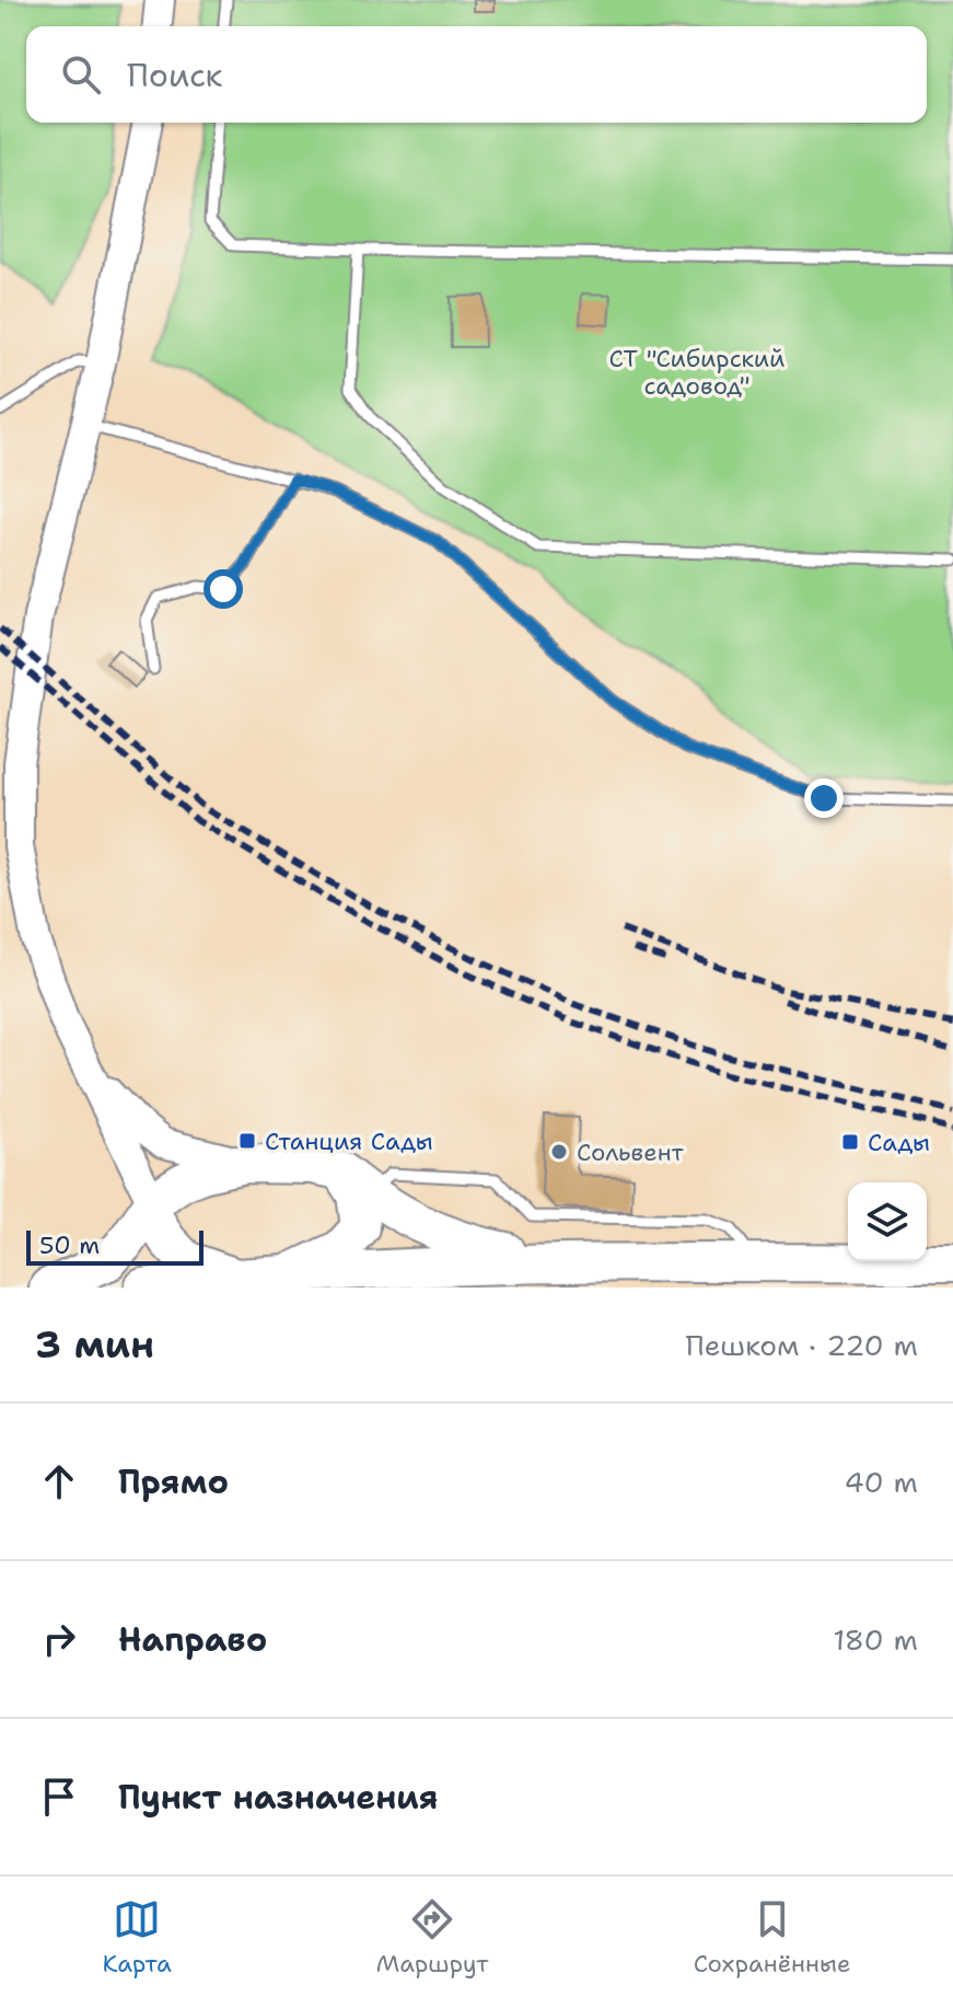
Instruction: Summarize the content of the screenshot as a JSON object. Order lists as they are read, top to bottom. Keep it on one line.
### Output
{"parks":["СТ \"Сибирский садовод\""],"places":{"transit":["Станция Сады","Сады"],"other":["Сольвент"]},"scale_bar":"50 m","page":{"search":"Поиск","scale":"50 m","heading":["3 мин","Пешком · 220 m"],"list":[["Прямо","40 m"],["Направо","180 m"],"Пункт назначения"],"nav":["Карта","Маршрут","Сохранённые"]}}
